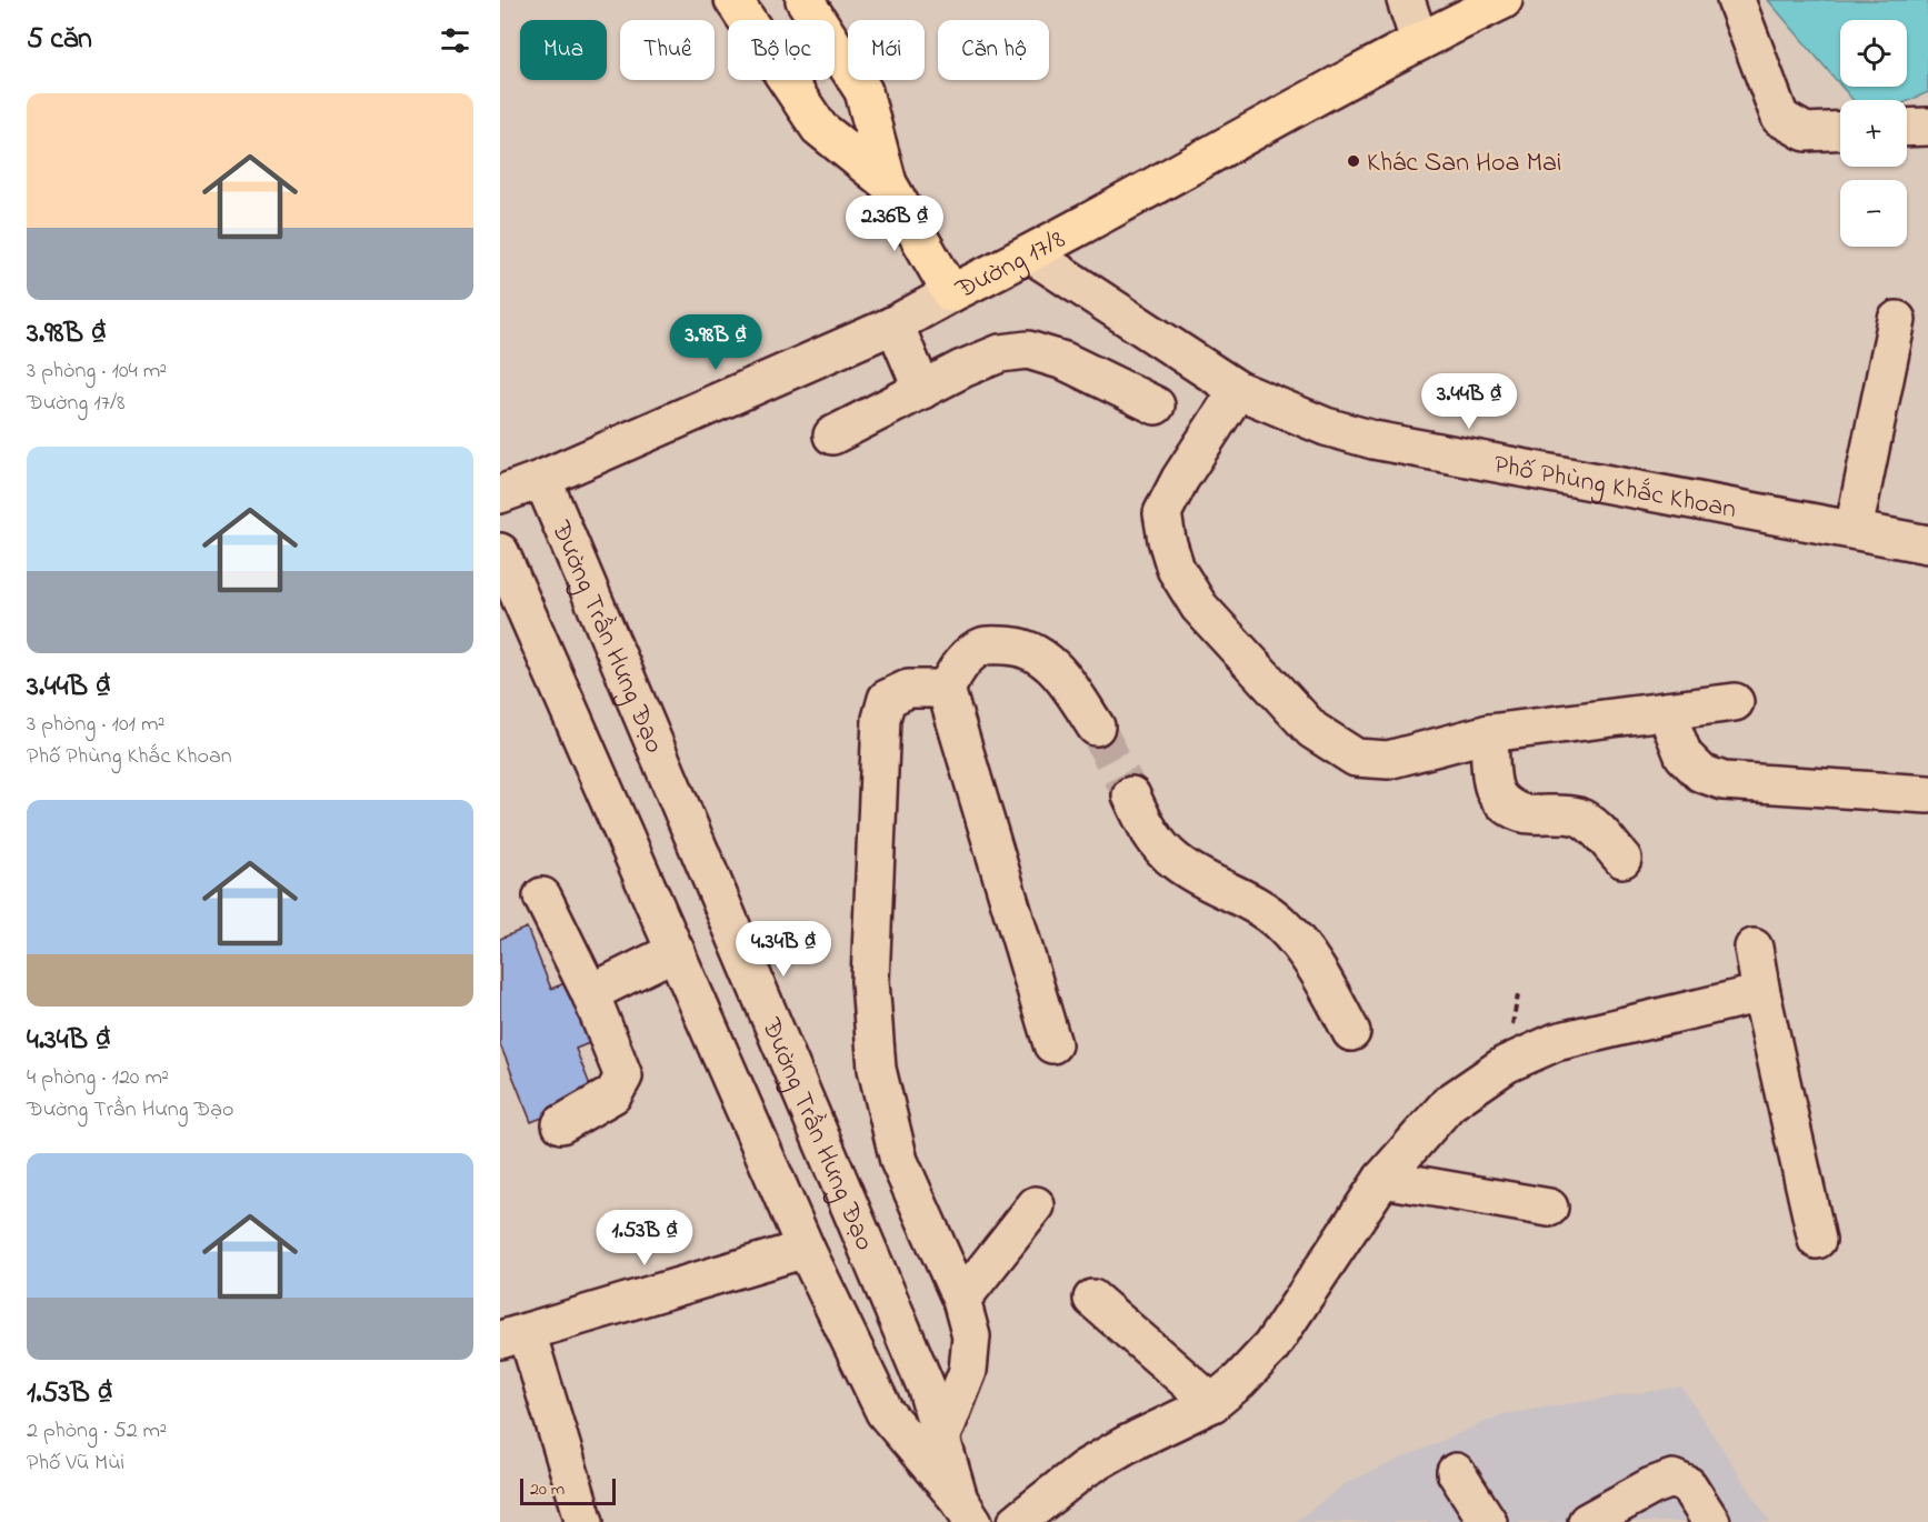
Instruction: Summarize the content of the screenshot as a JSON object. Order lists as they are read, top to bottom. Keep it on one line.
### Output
{"streets":{"main road":["Đường 17/8"],"street":["Phố Phùng Khắc Khoan","Đường Trần Hưng Đạo"]},"crossings":[["Đường 17/8","Phố Phùng Khắc Khoan"],["Đường 17/8","Đường Trần Hưng Đạo"]],"places":["Khác San Hoa Mai"],"scale_bar":"20 m","page":{"heading":"5 căn","map_buttons":["+","−"],"chip":["Mua","Thuê","Bộ lọc","Mới","Căn hộ"],"list":[{"name":"3.98B ₫","note":"3 phòng · 104 m² · Đường 17/8"},{"name":"3.44B ₫","note":"3 phòng · 101 m² · Phố Phùng Khắc Khoan"},{"name":"4.34B ₫","note":"4 phòng · 120 m² · Đường Trần Hưng Đạo"},{"name":"1.53B ₫","note":"2 phòng · 52 m² · Phố Vũ Mùi"}],"price":["2.36B ₫","3.98B ₫","3.44B ₫","4.34B ₫","1.53B ₫"],"scale":"20 m"}}
